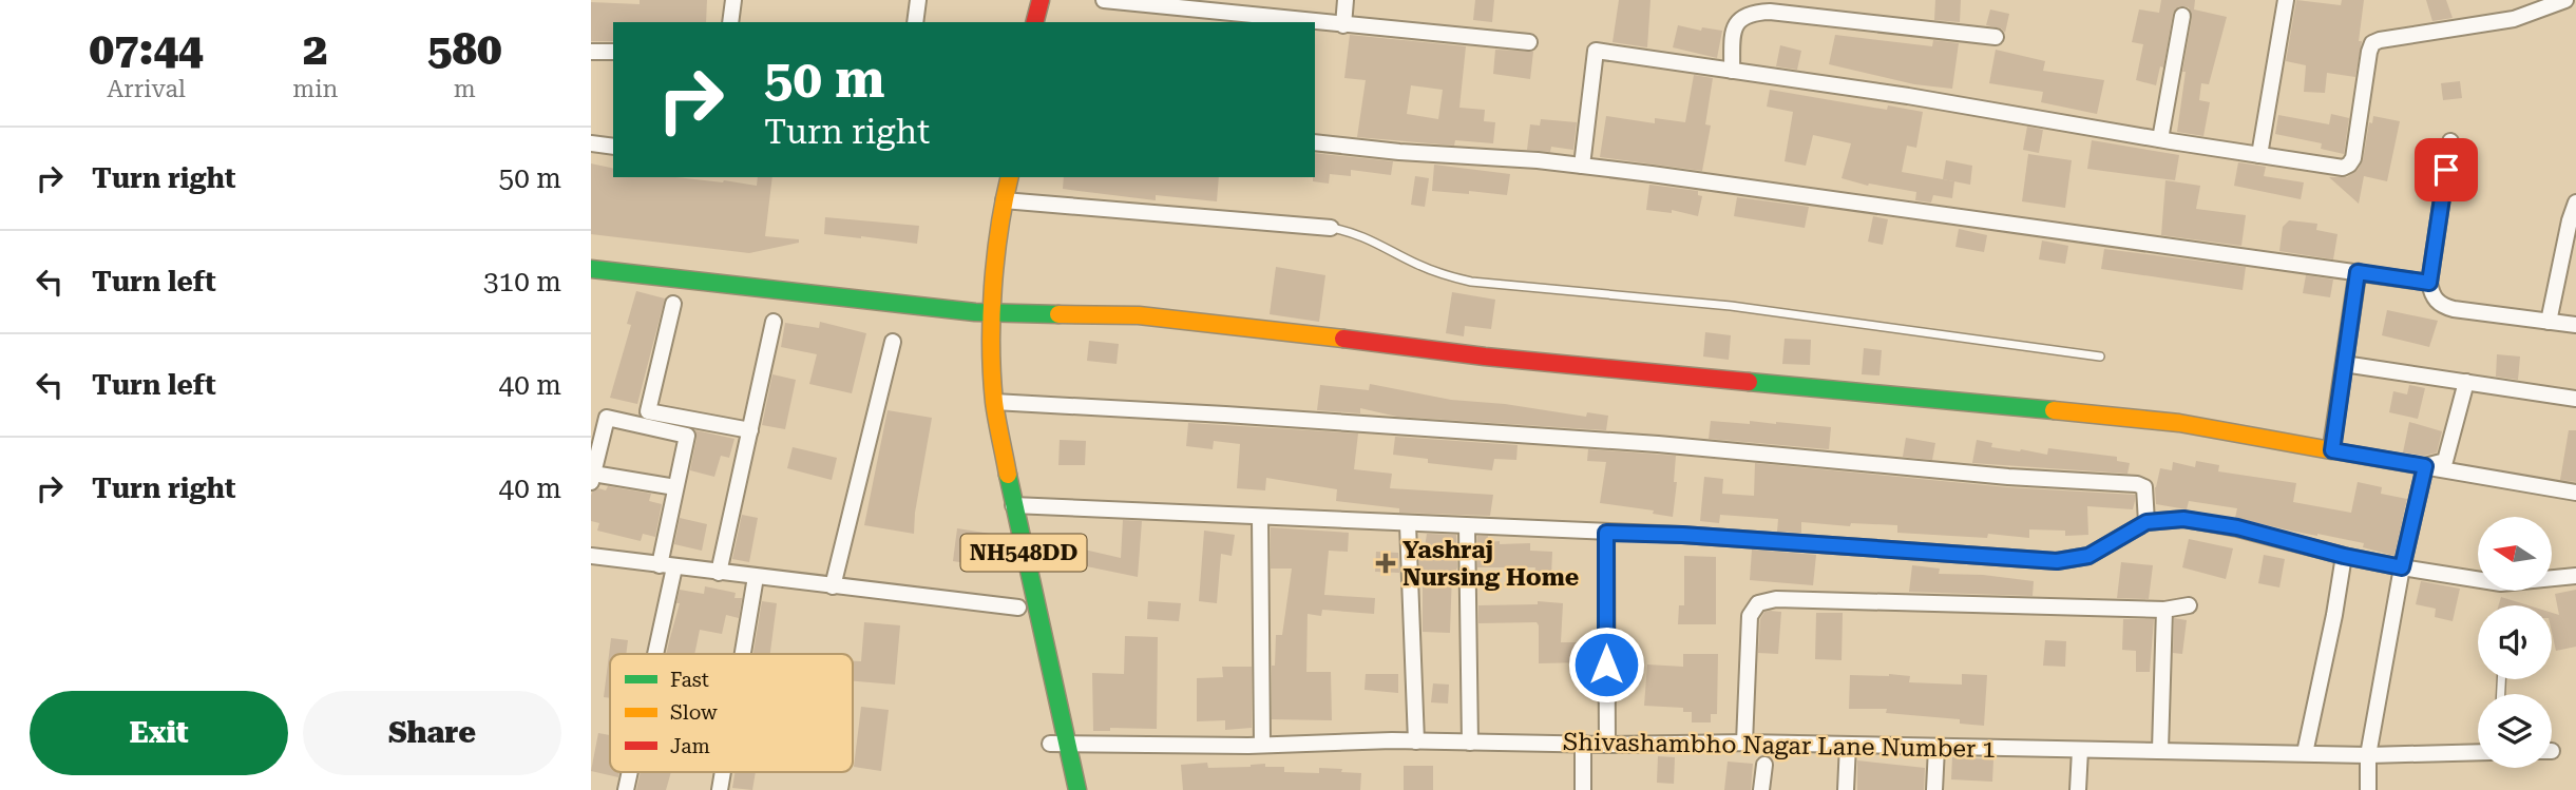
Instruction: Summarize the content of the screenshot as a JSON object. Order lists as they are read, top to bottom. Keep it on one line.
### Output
{"streets":{"main road":["NH548DD"],"street":["Shivashambho Nagar Lane Number 1"]},"crossings":[["NH548DD","Shivashambho Nagar Lane Number 1"]],"places":{"health":["Yashraj Nursing Home"]},"legend":["Fast","Slow","Jam"],"north":"left","page":{"eta":["07:44","Arrival","2","min","580","m"],"turn":["50 m","Turn right"],"list":[{"name":"Turn right","value":"50 m"},{"name":"Turn left","value":"310 m"},{"name":"Turn left","value":"40 m"},{"name":"Turn right","value":"40 m"}],"buttons":["Exit","Share"]}}
